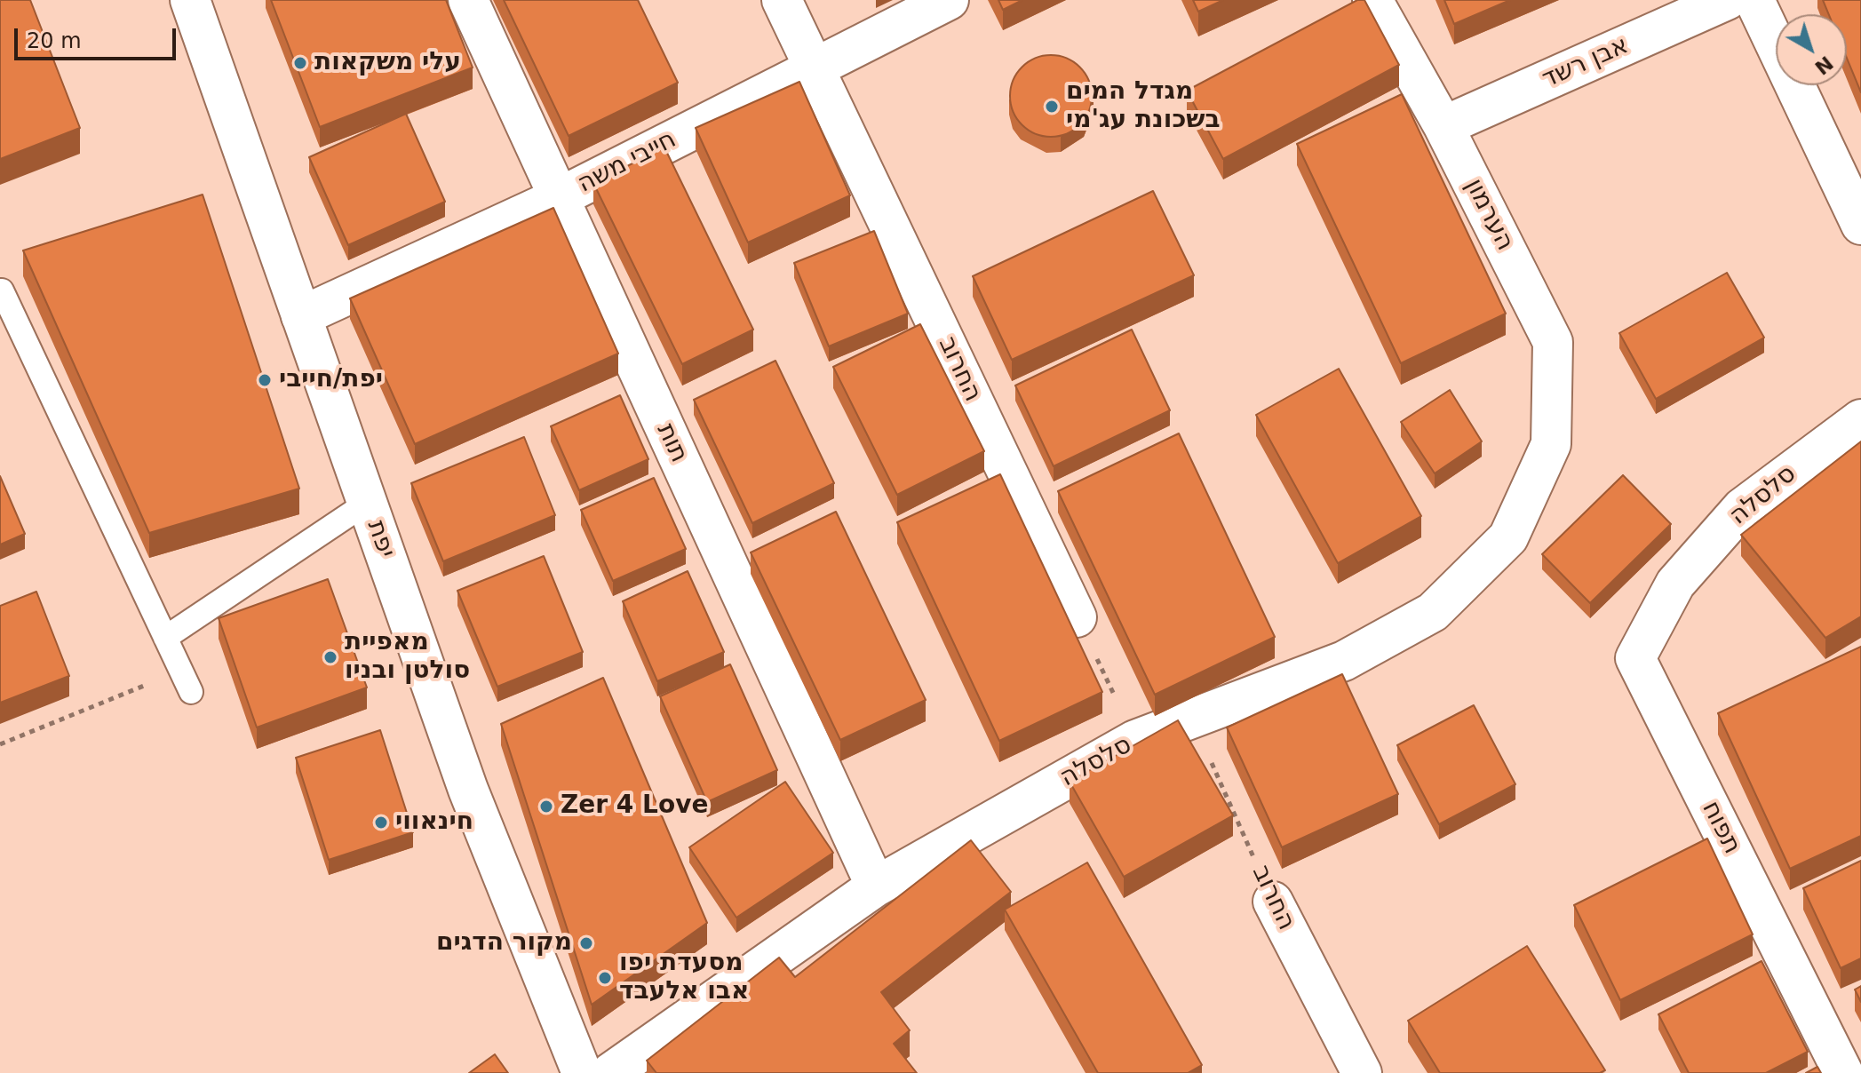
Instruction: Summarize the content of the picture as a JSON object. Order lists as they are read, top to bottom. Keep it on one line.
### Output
{"streets":{"street":["אבן רשד","חייבי משה","הערמון","החרוב","תות","סלסלה","יפת","תפוח"]},"crossings":[["אבן רשד","הערמון"],["חייבי משה","החרוב"],["חייבי משה","תות"],["חייבי משה","יפת"],["הערמון","סלסלה"],["החרוב","סלסלה"],["תות","סלסלה"],["סלסלה","תפוח"]],"places":["עלי משקאות","מגדל המים בשכונת עג'מי","יפת/חייבי","מאפיית סולטן ובניו","Zer 4 Love","חינאווי","מקור הדגים","מסעדת יפו אבו אלעבד"],"scale_bar":"20 m","north":"bottom right"}
